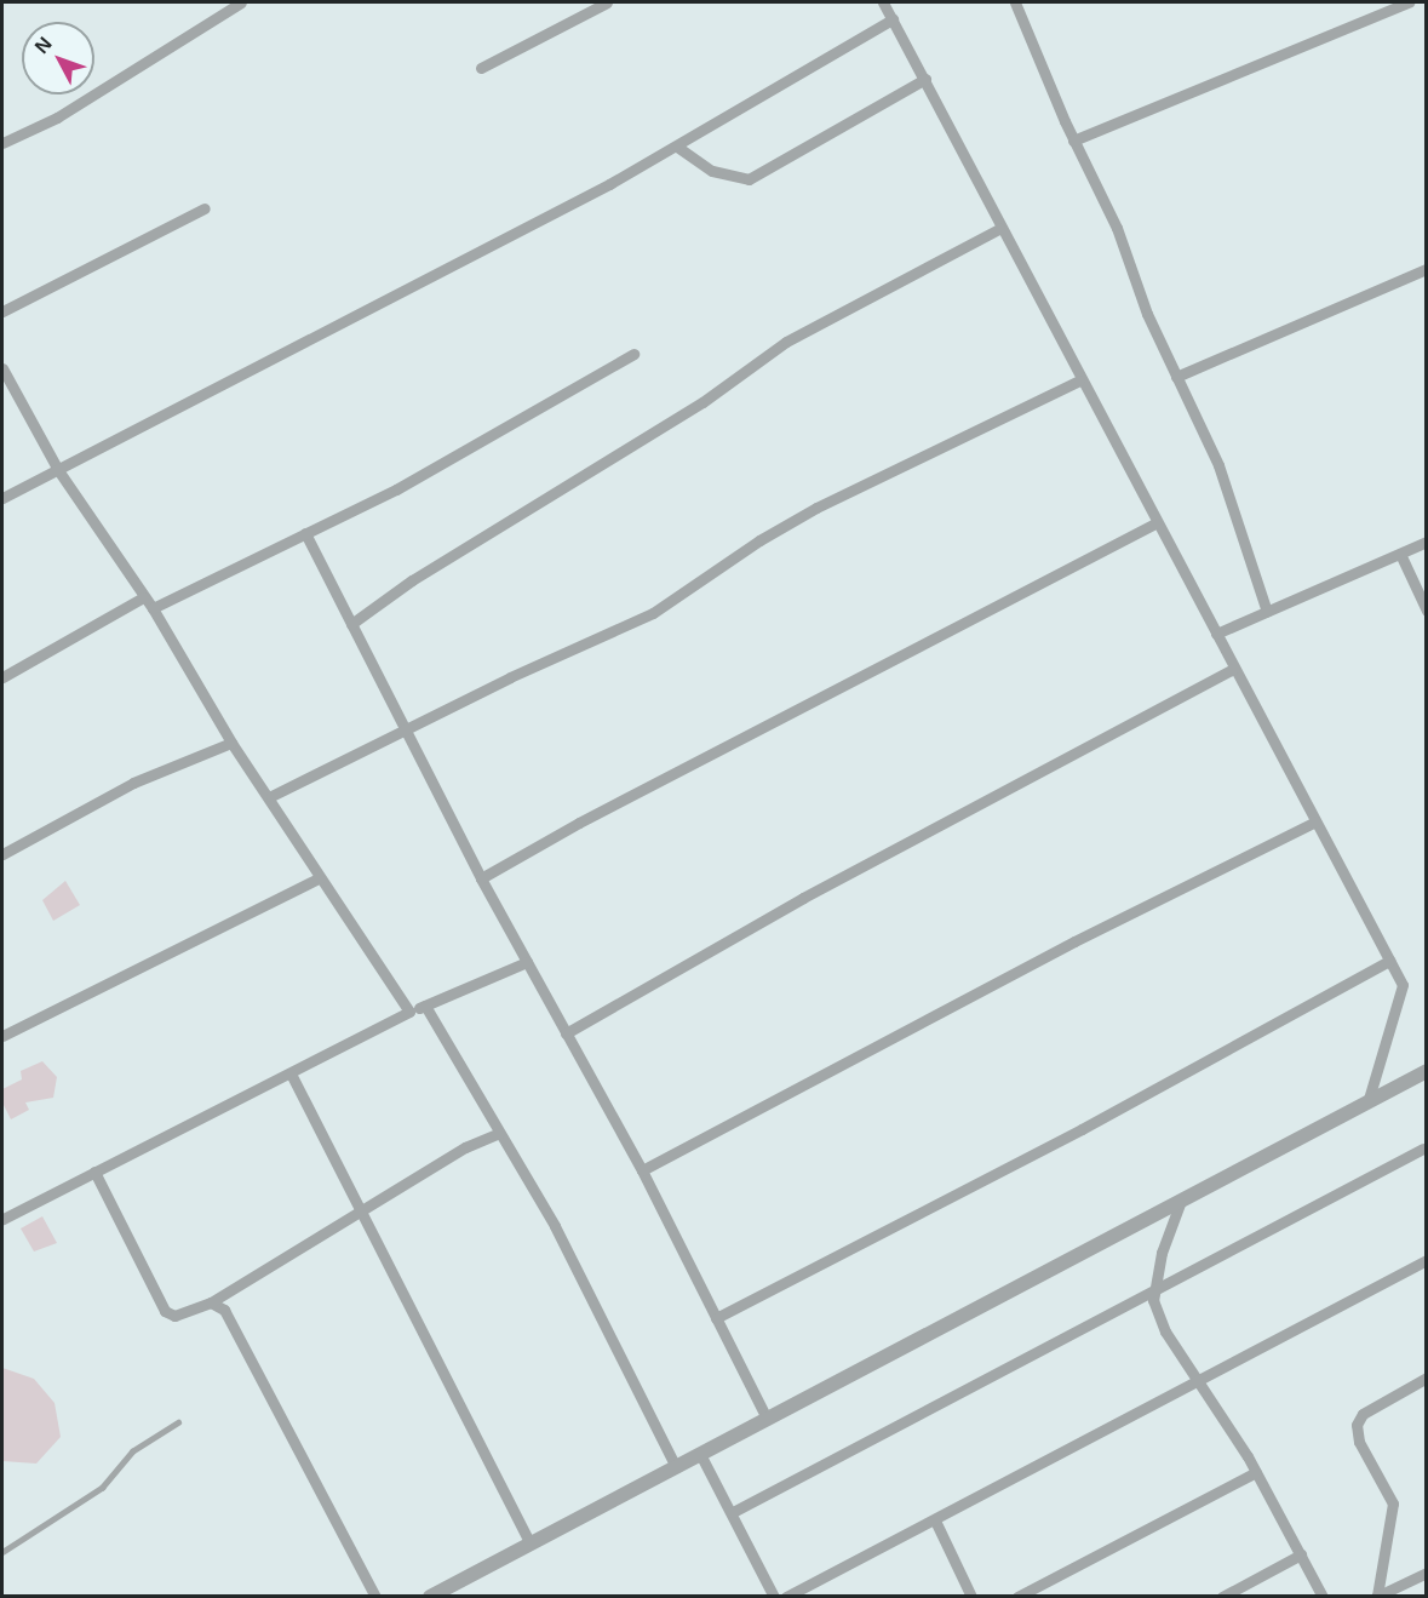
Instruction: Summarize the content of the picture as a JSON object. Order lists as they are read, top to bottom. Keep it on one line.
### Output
{"north":"top left"}
